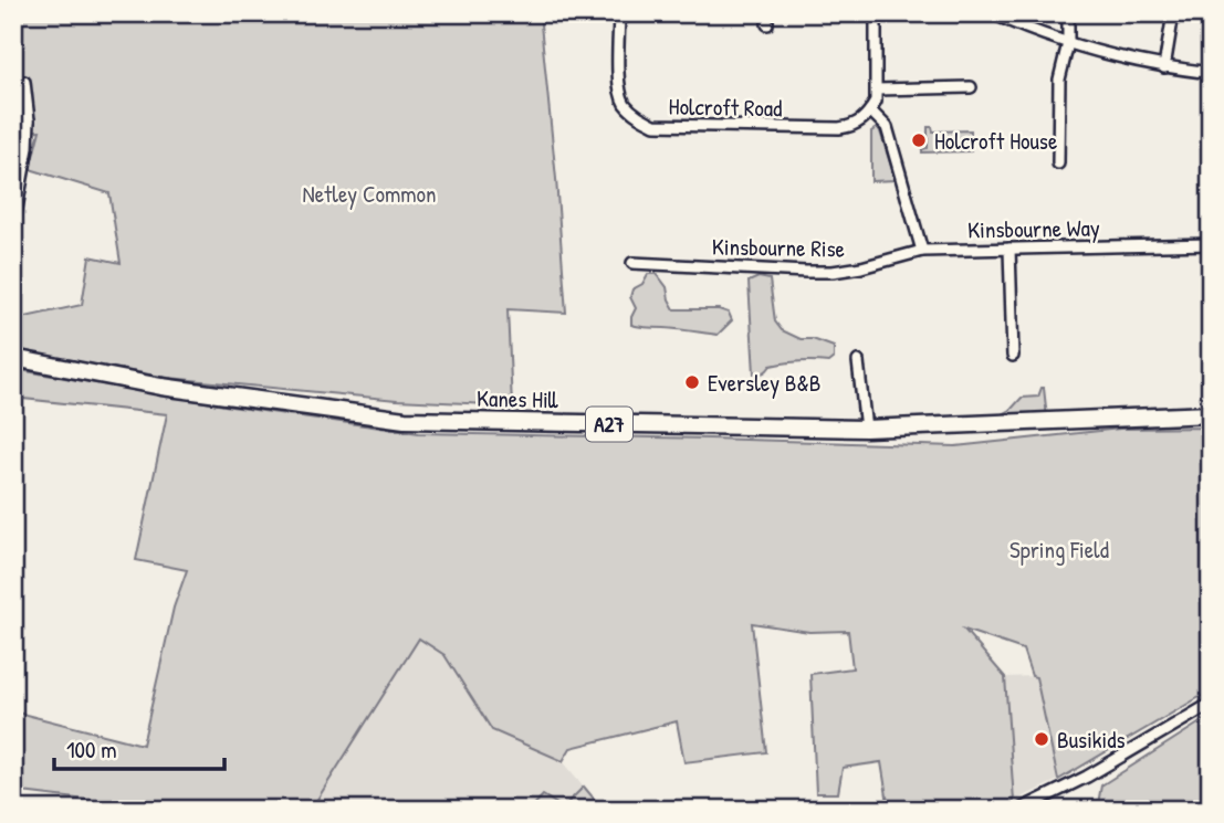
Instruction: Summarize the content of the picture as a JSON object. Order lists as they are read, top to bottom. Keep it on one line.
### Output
{"streets":{"main road":["Kanes Hill","A27"],"street":["Holcroft Road","Kinsbourne Way","Kinsbourne Rise"]},"crossings":[["Kinsbourne Way","Kinsbourne Rise"]],"parks":["Netley Common","Spring Field"],"places":["Holcroft House","Eversley B&B","Busikids"],"scale_bar":"100 m"}
